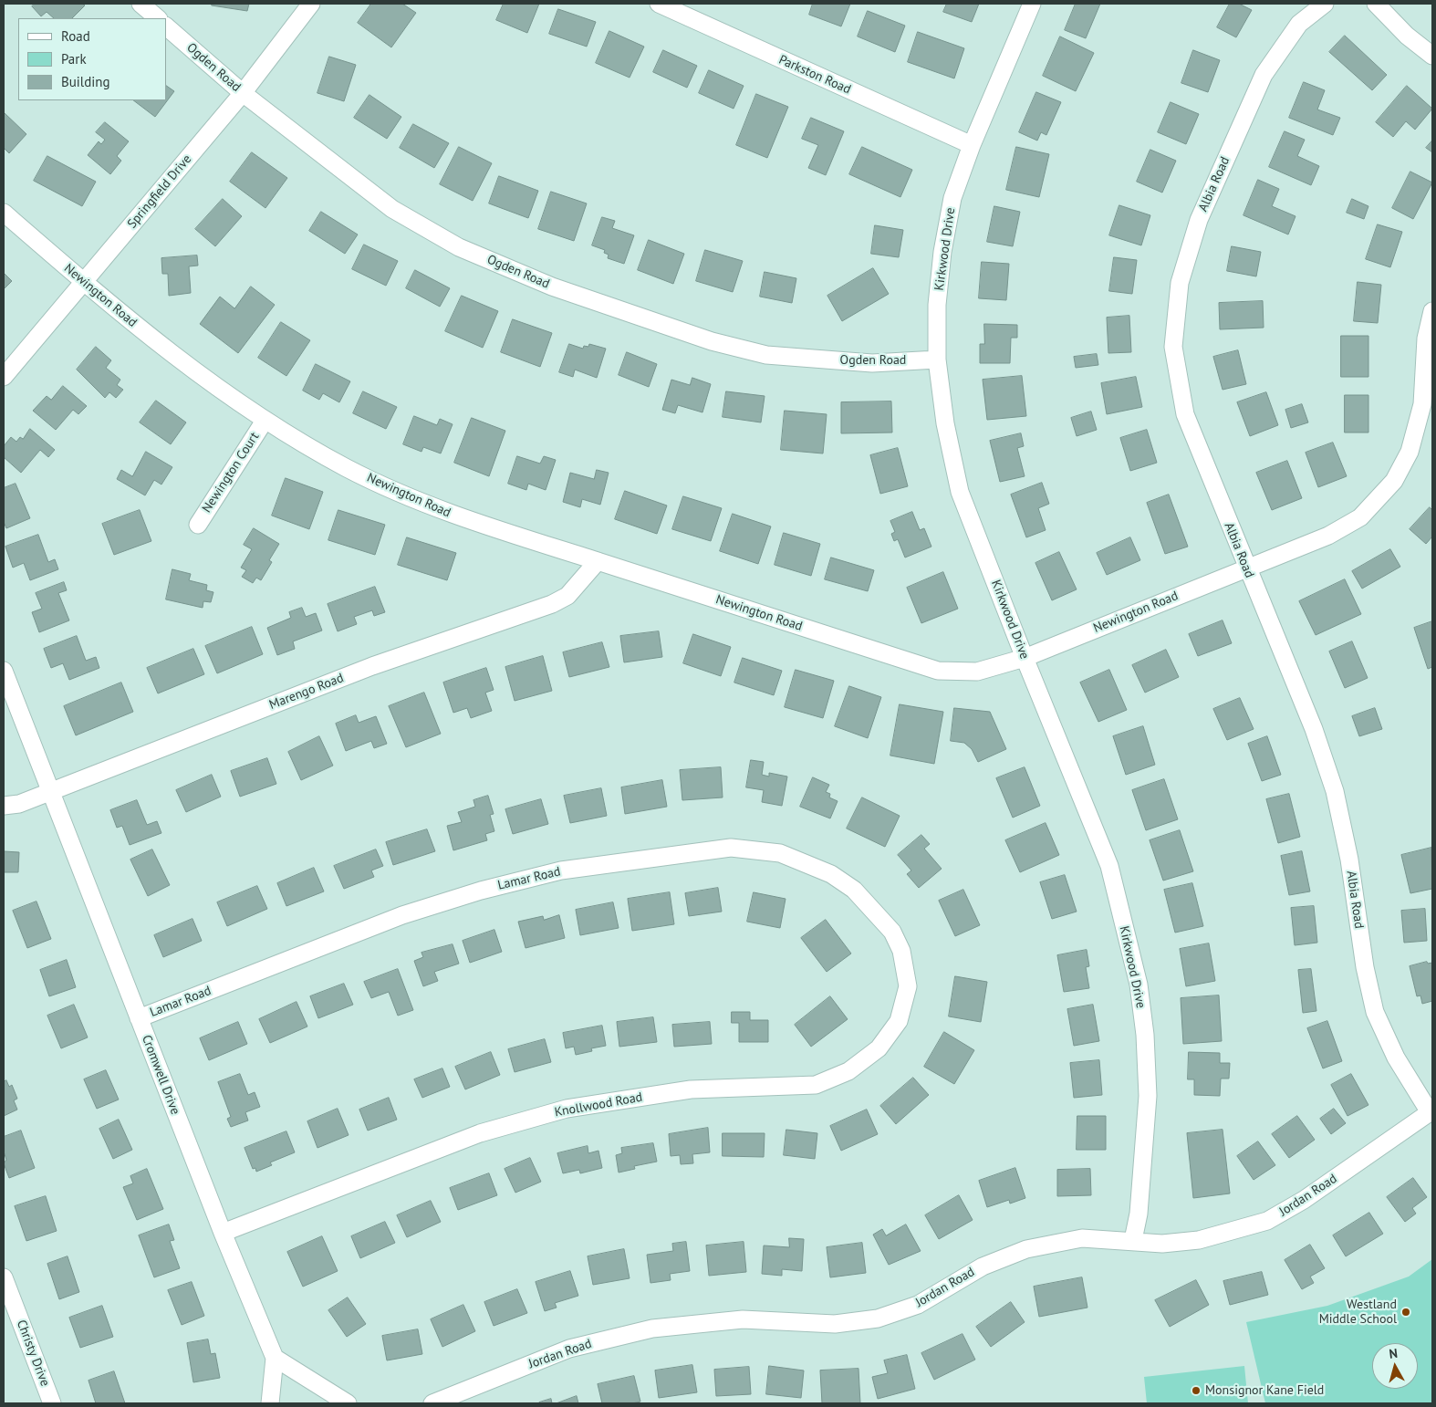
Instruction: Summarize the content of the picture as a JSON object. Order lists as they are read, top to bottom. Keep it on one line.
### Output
{"streets":{"street":["Ogden Road","Parkston Road","Albia Road","Springfield Drive","Kirkwood Drive","Newington Road","Newington Court","Marengo Road","Lamar Road","Cromwell Drive","Knollwood Road","Jordan Road","Christy Drive"]},"crossings":[["Ogden Road","Springfield Drive"],["Ogden Road","Kirkwood Drive"],["Parkston Road","Kirkwood Drive"],["Albia Road","Newington Road"],["Albia Road","Jordan Road"],["Springfield Drive","Newington Road"],["Kirkwood Drive","Newington Road"],["Kirkwood Drive","Jordan Road"],["Newington Road","Newington Court"],["Newington Road","Marengo Road"],["Marengo Road","Cromwell Drive"],["Lamar Road","Cromwell Drive"],["Lamar Road","Knollwood Road"],["Cromwell Drive","Knollwood Road"]],"places":["Westland Middle School","Monsignor Kane Field"],"legend":["Road","Park","Building"],"north":"top"}
